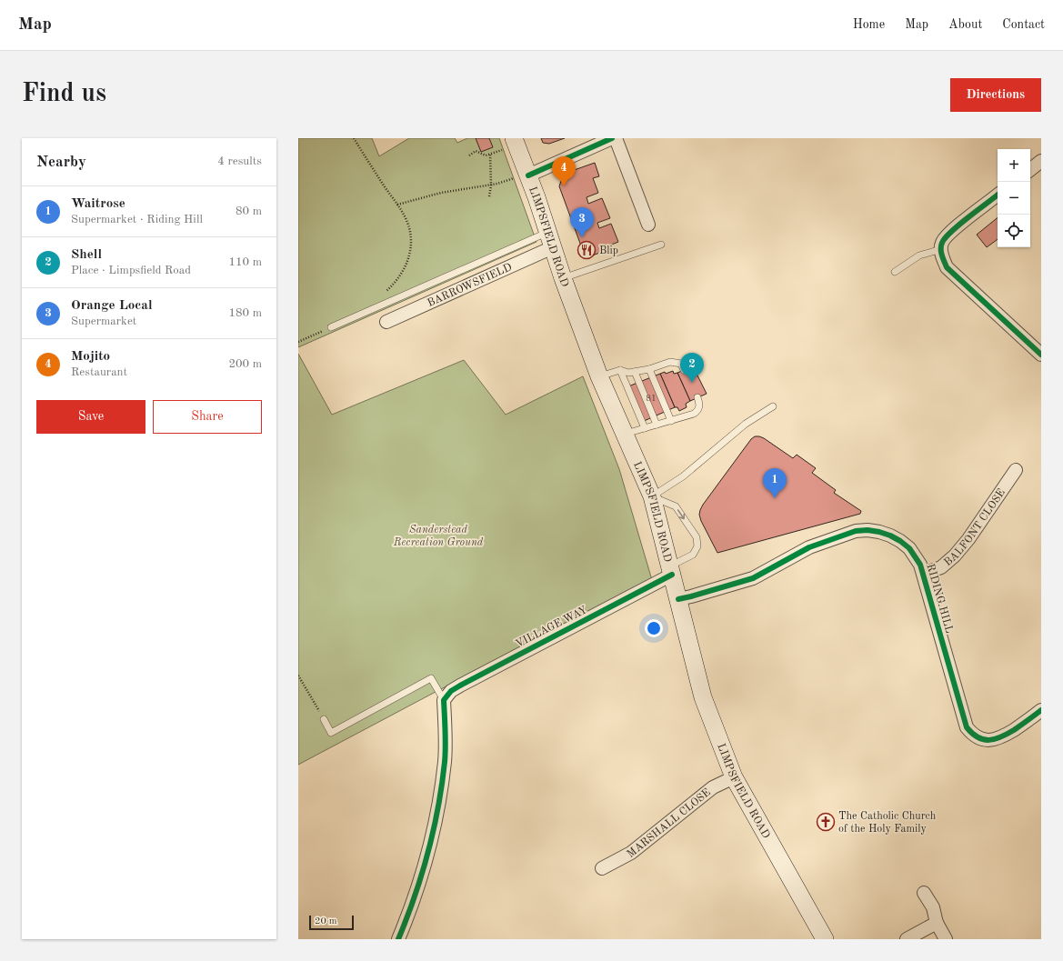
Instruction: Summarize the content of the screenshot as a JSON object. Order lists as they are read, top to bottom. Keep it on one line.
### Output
{"streets":{"main road":["LIMPSFIELD ROAD"],"street":["BARROWSFIELD","BALFONT CLOSE","RIDING HILL","VILLAGE WAY","MARSHALL CLOSE"]},"crossings":[["LIMPSFIELD ROAD","BARROWSFIELD"],["LIMPSFIELD ROAD","RIDING HILL"],["LIMPSFIELD ROAD","VILLAGE WAY"],["LIMPSFIELD ROAD","MARSHALL CLOSE"],["BALFONT CLOSE","RIDING HILL"]],"parks":["Sanderstead Recreation Ground"],"places":{"restaurant":["Blip"],"church":["The Catholic Church of the Holy Family"]},"house_numbers":["81"],"scale_bar":"20 m","page":{"header":"Map","nav":["Home","Map","About","Contact"],"buttons":["Directions",["Save","Share"]],"title":"Find us","heading":["Nearby","4 results"],"map_buttons":["+","−"],"pins":["4","3","2","1"],"list":[{"mark":"1","name":"Waitrose","note":"Supermarket · Riding Hill","value":"80 m"},{"mark":"2","name":"Shell","note":"Place · Limpsfield Road","value":"110 m"},{"mark":"3","name":"Orange Local","note":"Supermarket","value":"180 m"},{"mark":"4","name":"Mojito","note":"Restaurant","value":"200 m"}],"scale":"20 m"}}
